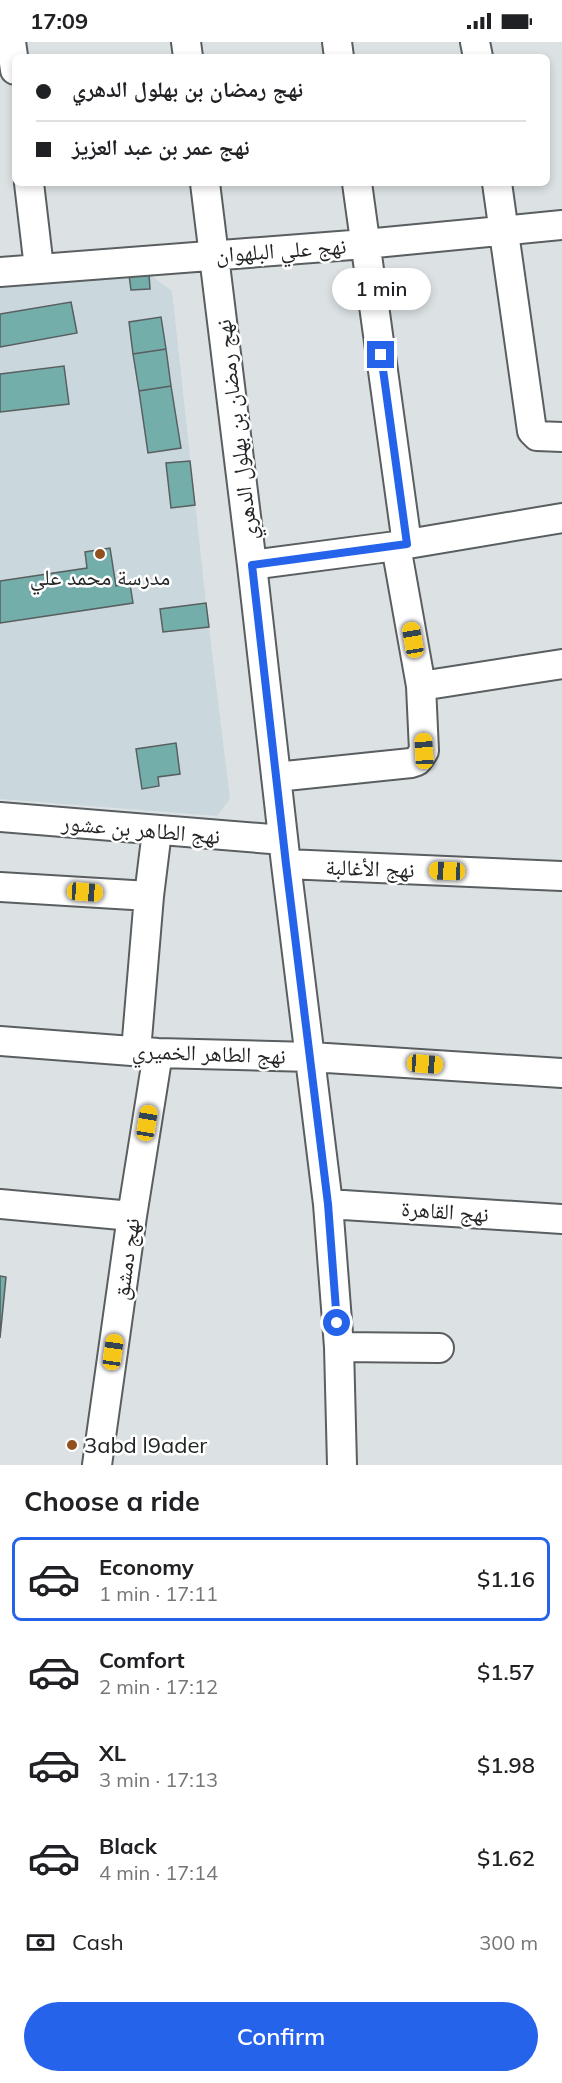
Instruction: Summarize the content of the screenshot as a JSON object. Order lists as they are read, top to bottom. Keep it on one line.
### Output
{"streets":{"street":["نهج علي البلهوان","نهج رمضان بن بهلول الدهري","نهج الطاهر بن عشور","نهج الأغالبة","نهج الطاهر الخميري","نهج القاهرة","نهج دمشق"]},"crossings":[["نهج علي البلهوان","نهج رمضان بن بهلول الدهري"],["نهج رمضان بن بهلول الدهري","نهج الطاهر بن عشور"],["نهج رمضان بن بهلول الدهري","نهج الأغالبة"],["نهج رمضان بن بهلول الدهري","نهج الطاهر الخميري"],["نهج رمضان بن بهلول الدهري","نهج القاهرة"],["نهج الطاهر بن عشور","نهج الأغالبة"],["نهج الطاهر بن عشور","نهج دمشق"],["نهج الطاهر الخميري","نهج دمشق"]],"places":["مدرسة محمد علي","3abd l9ader"],"page":{"status":"17:09","banner":["نهج رمضان بن بهلول الدهري","نهج عمر بن عبد العزيز"],"bubble":"1 min","heading":"Choose a ride","list":[{"name":"Economy","note":"1 min · 17:11","value":"$1.16"},{"name":"Comfort","note":"2 min · 17:12","value":"$1.57"},{"name":"XL","note":"3 min · 17:13","value":"$1.98"},{"name":"Black","note":"4 min · 17:14","value":"$1.62"}],"pay":["Cash","300 m"],"buttons":"Confirm"}}
